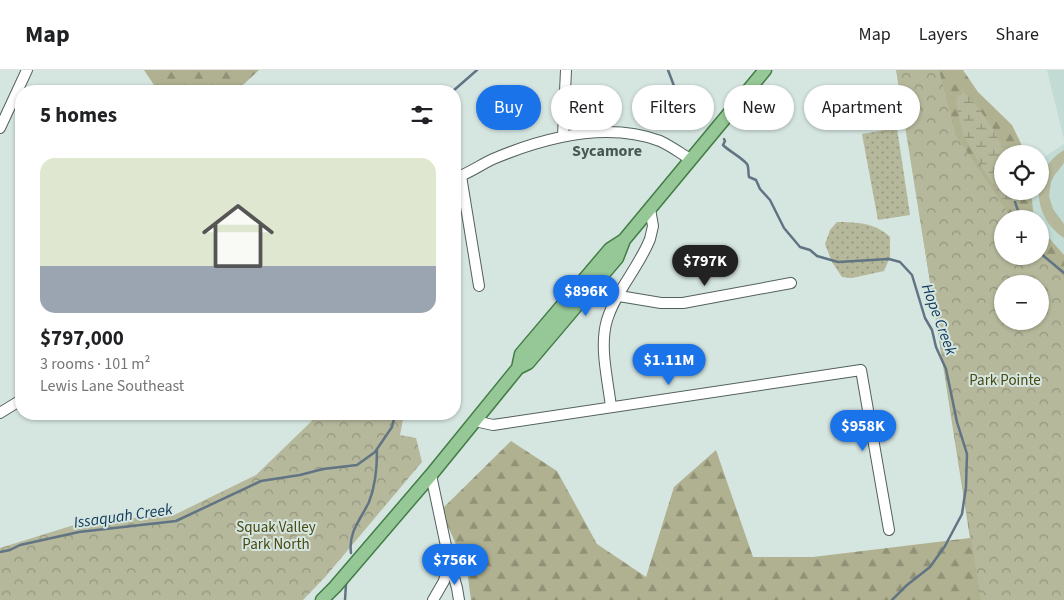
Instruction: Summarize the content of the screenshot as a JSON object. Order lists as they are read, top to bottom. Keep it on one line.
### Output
{"districts":["Sycamore"],"water":["Hope Creek","Issaquah Creek"],"parks":["Park Pointe","Squak Valley Park North"],"page":{"header":"Map","nav":["Map","Layers","Share"],"chip":["Buy","Rent","Filters","New","Apartment"],"heading":"5 homes","map_buttons":["+","−"],"list":[{"name":"$797,000","note":"3 rooms · 101 m² · Lewis Lane Southeast"}],"price":["$797K","$896K","$1.11M","$958K","$756K"]}}
